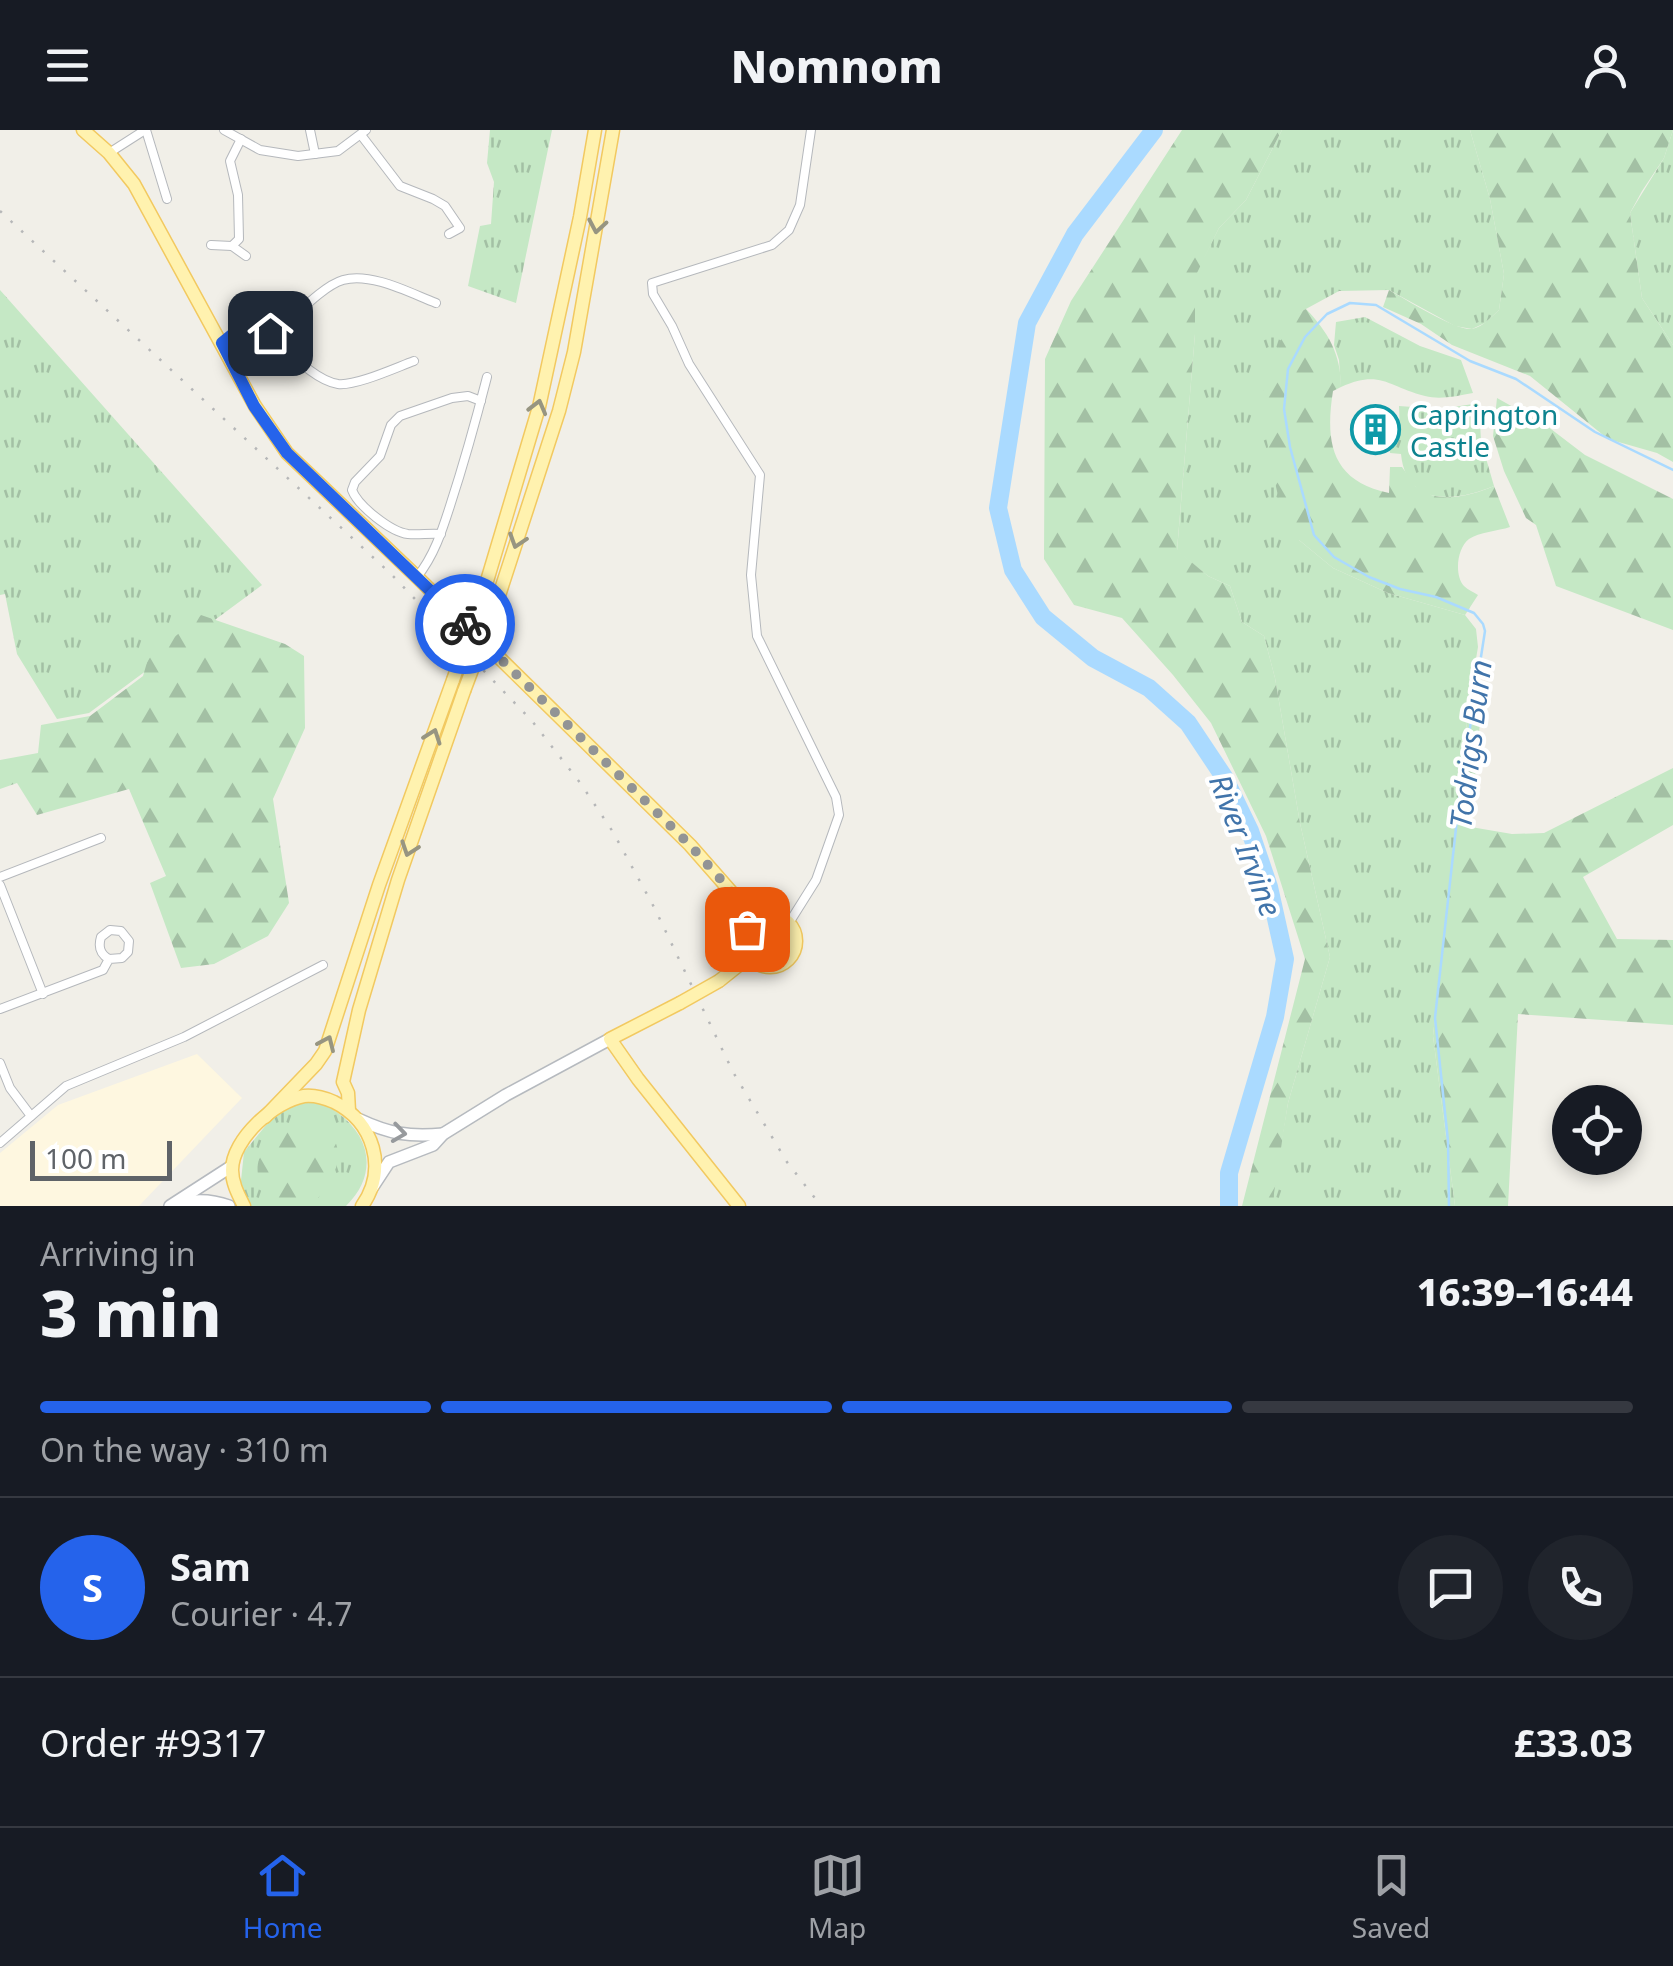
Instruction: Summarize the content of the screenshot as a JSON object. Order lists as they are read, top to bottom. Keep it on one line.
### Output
{"water":["Todrigs Burn","River Irvine"],"places":{"building":["Caprington Castle"]},"scale_bar":"100 m","page":{"header":"Nomnom","scale":"100 m","heading":["3 min","Arriving in","16:39–16:44"],"panel":["Sam","Courier · 4.7","Order #9317","£33.03"],"bar":"On the way · 310 m","round":"S","tabs":["Home","Map","Saved"]}}
